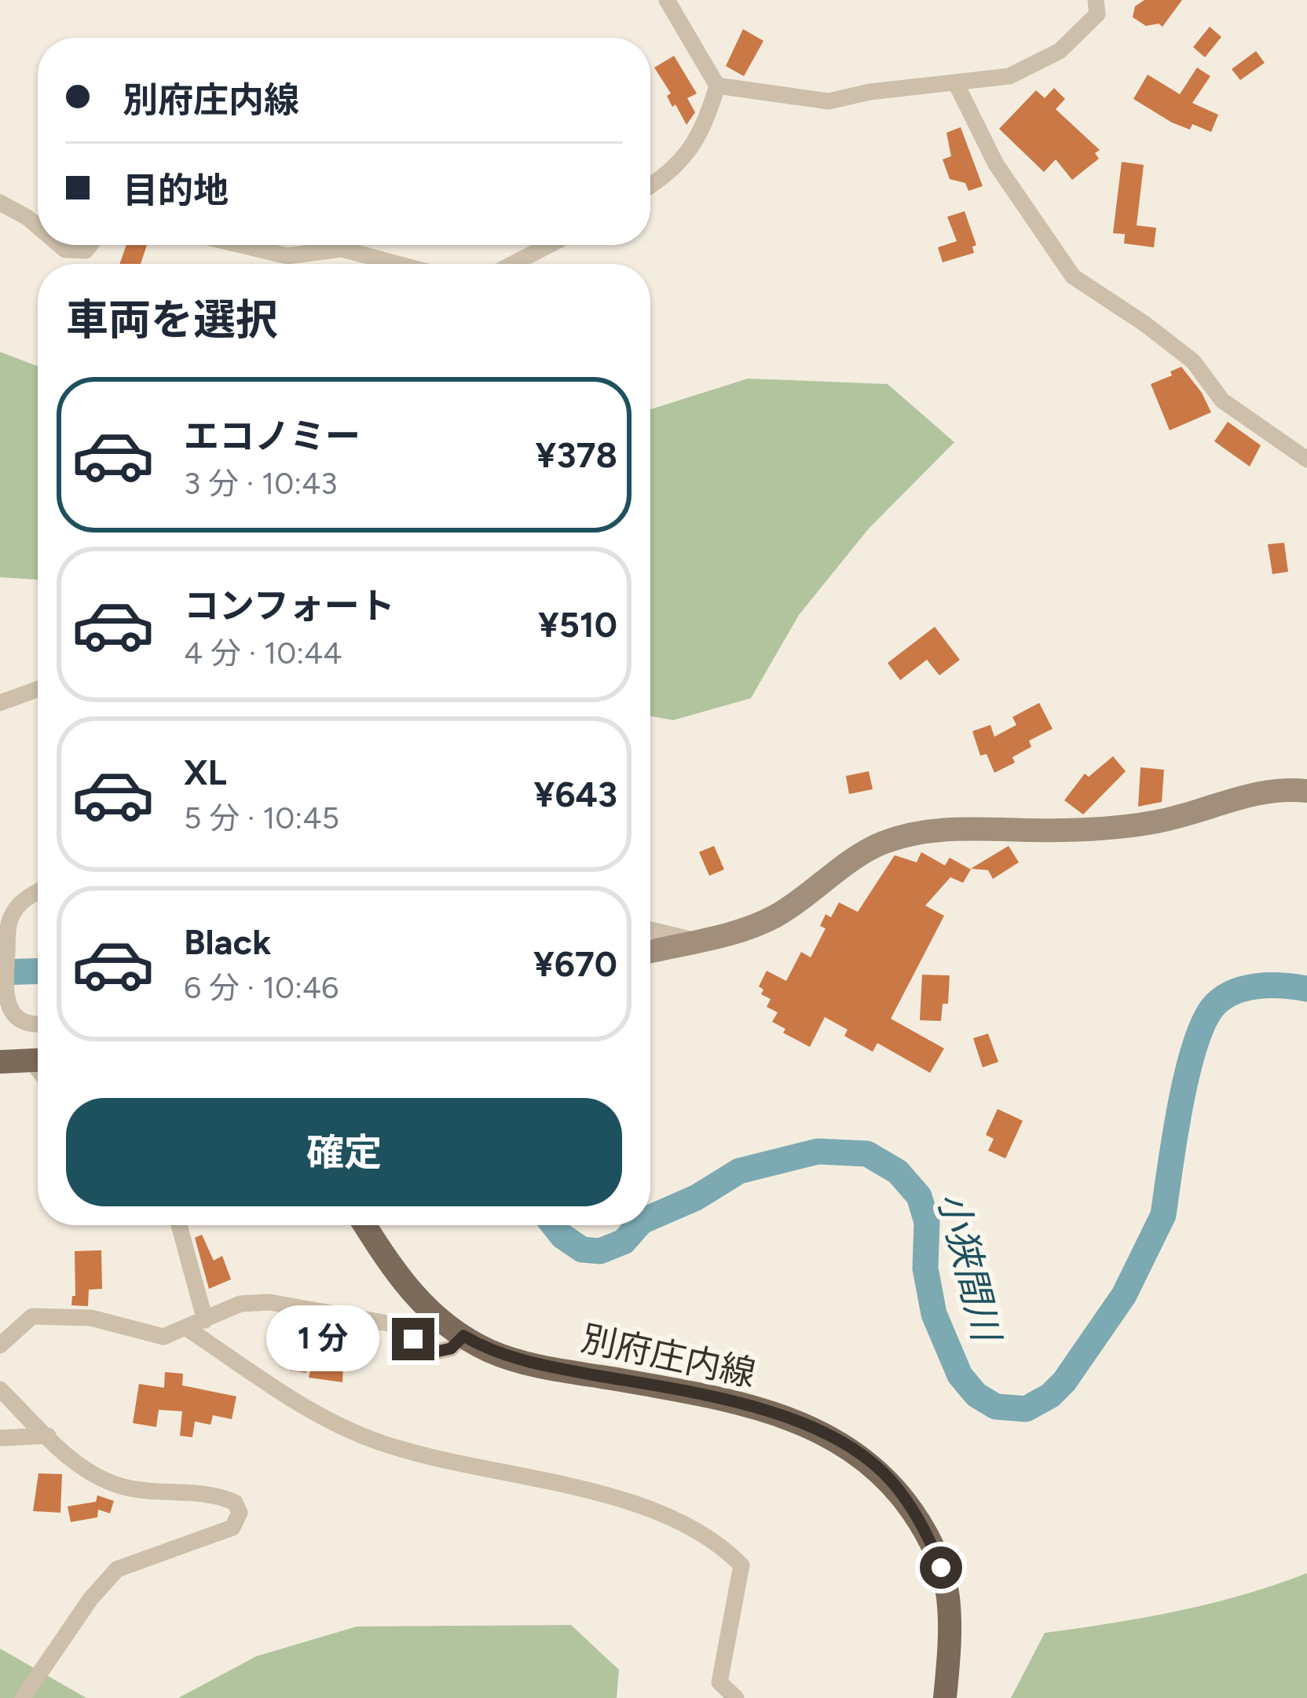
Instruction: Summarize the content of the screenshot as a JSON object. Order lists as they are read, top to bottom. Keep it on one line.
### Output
{"streets":{"main road":["別府庄内線"]},"water":["小狭間川"],"page":{"banner":["別府庄内線","目的地"],"heading":"車両を選択","list":[{"name":"エコノミー","note":"3 分 · 10:43","value":"¥378"},{"name":"コンフォート","note":"4 分 · 10:44","value":"¥510"},{"name":"XL","note":"5 分 · 10:45","value":"¥643"},{"name":"Black","note":"6 分 · 10:46","value":"¥670"}],"buttons":"確定","bubble":"1 分"}}
